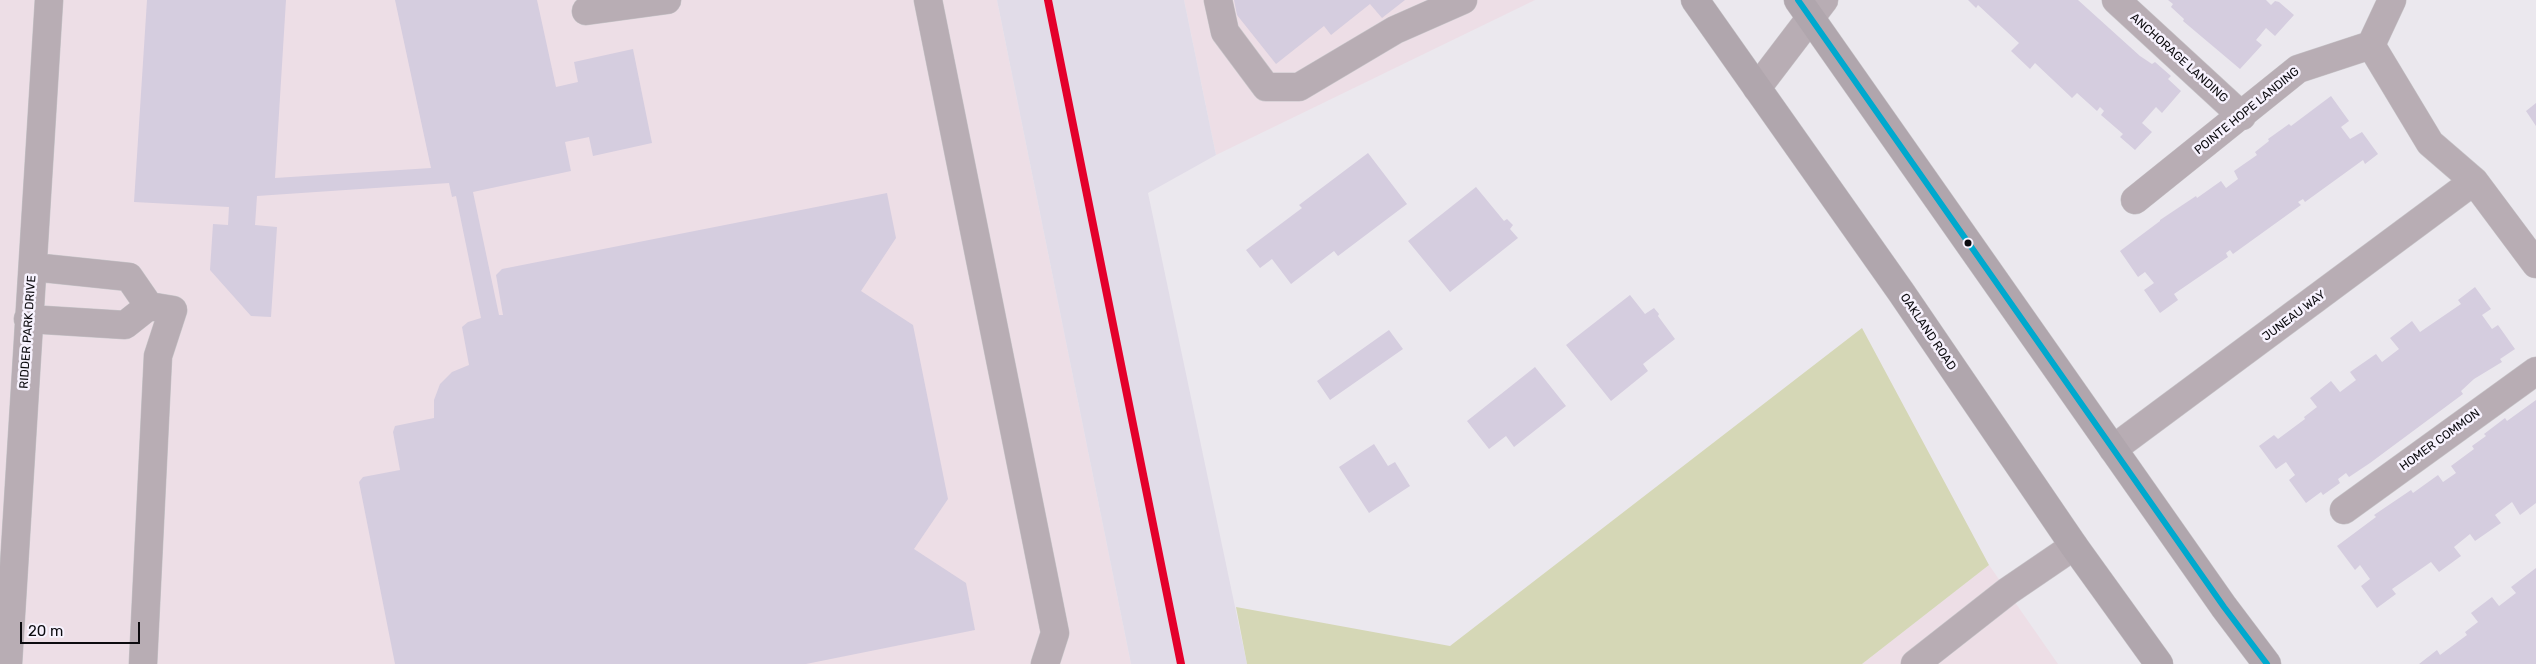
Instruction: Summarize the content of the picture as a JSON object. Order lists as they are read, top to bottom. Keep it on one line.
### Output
{"streets":{"main road":["OAKLAND ROAD"],"street":["ANCHORAGE LANDING","POINTE HOPE LANDING","JUNEAU WAY","RIDDER PARK DRIVE","HOMER COMMON"]},"crossings":[["ANCHORAGE LANDING","POINTE HOPE LANDING"]],"scale_bar":"20 m"}
